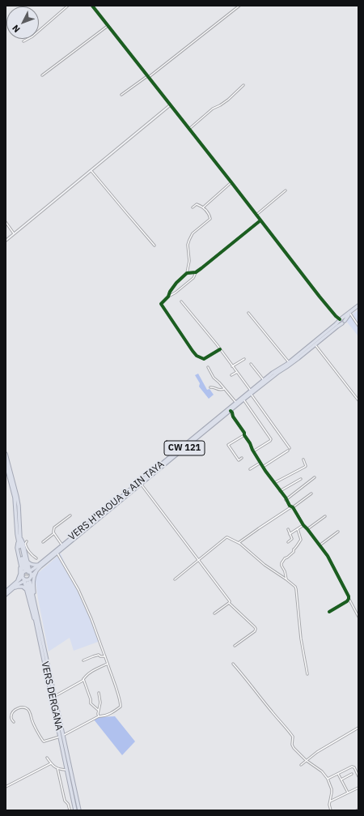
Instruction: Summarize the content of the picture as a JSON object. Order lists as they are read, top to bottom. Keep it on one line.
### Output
{"streets":{"highway":["CW 121","VERS H'RAOUA & AIN TAYA","VERS DERGANA"]},"crossings":[["CW 121","VERS H'RAOUA & AIN TAYA"]],"north":"bottom left"}
